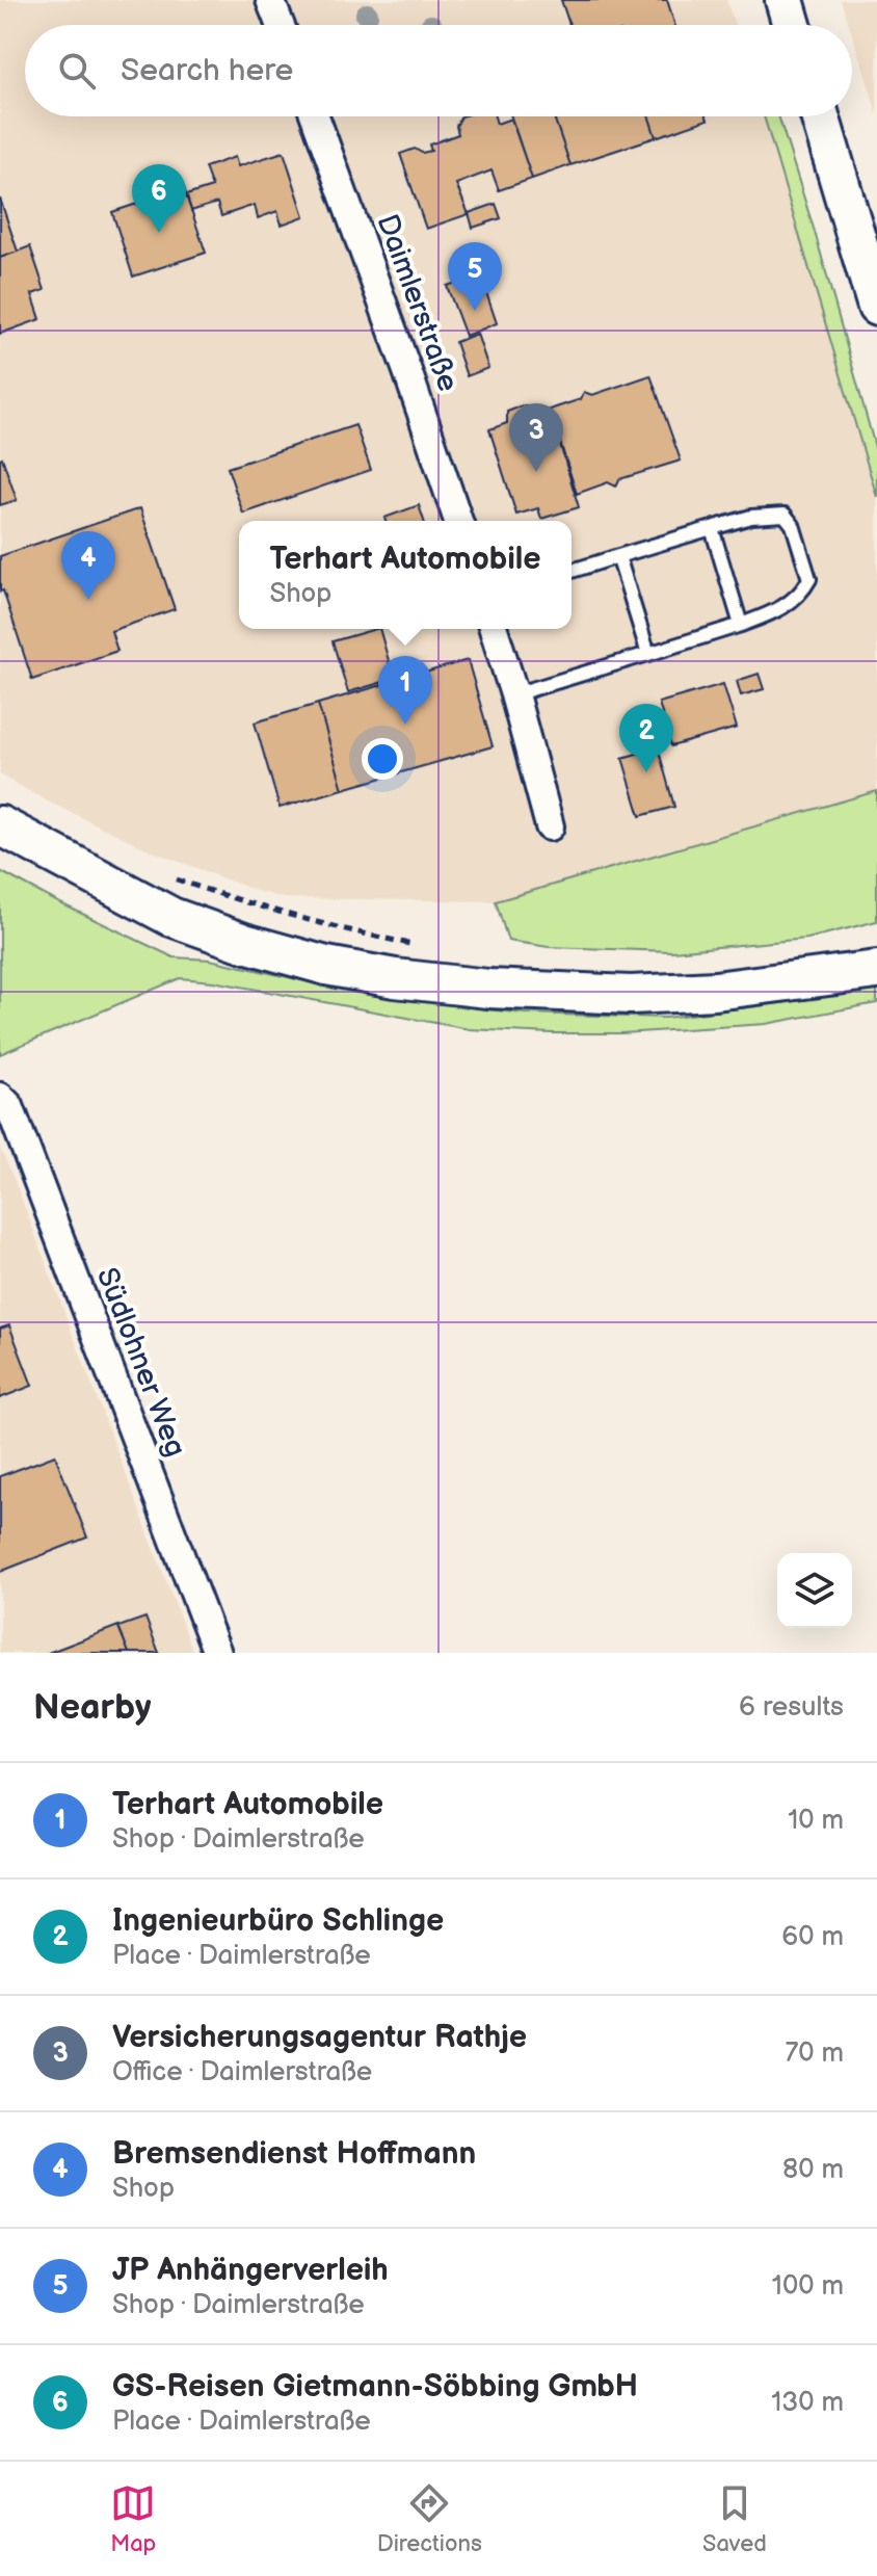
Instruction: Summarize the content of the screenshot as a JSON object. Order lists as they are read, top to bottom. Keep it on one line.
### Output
{"streets":{"street":["Daimlerstraße","Südlohner Weg"]},"page":{"search":"Search here","pins":["6","5","3","4","1","2"],"popup":["Terhart Automobile","Shop"],"heading":["Nearby","6 results"],"list":[{"mark":"1","name":"Terhart Automobile","note":"Shop · Daimlerstraße","value":"10 m"},{"mark":"2","name":"Ingenieurbüro Schlinge","note":"Place · Daimlerstraße","value":"60 m"},{"mark":"3","name":"Versicherungsagentur Rathje","note":"Office · Daimlerstraße","value":"70 m"},{"mark":"4","name":"Bremsendienst Hoffmann","note":"Shop","value":"80 m"},{"mark":"5","name":"JP Anhängerverleih","note":"Shop · Daimlerstraße","value":"100 m"},{"mark":"6","name":"GS-Reisen Gietmann-Söbbing GmbH","note":"Place · Daimlerstraße","value":"130 m"}],"nav":["Map","Directions","Saved"]}}
